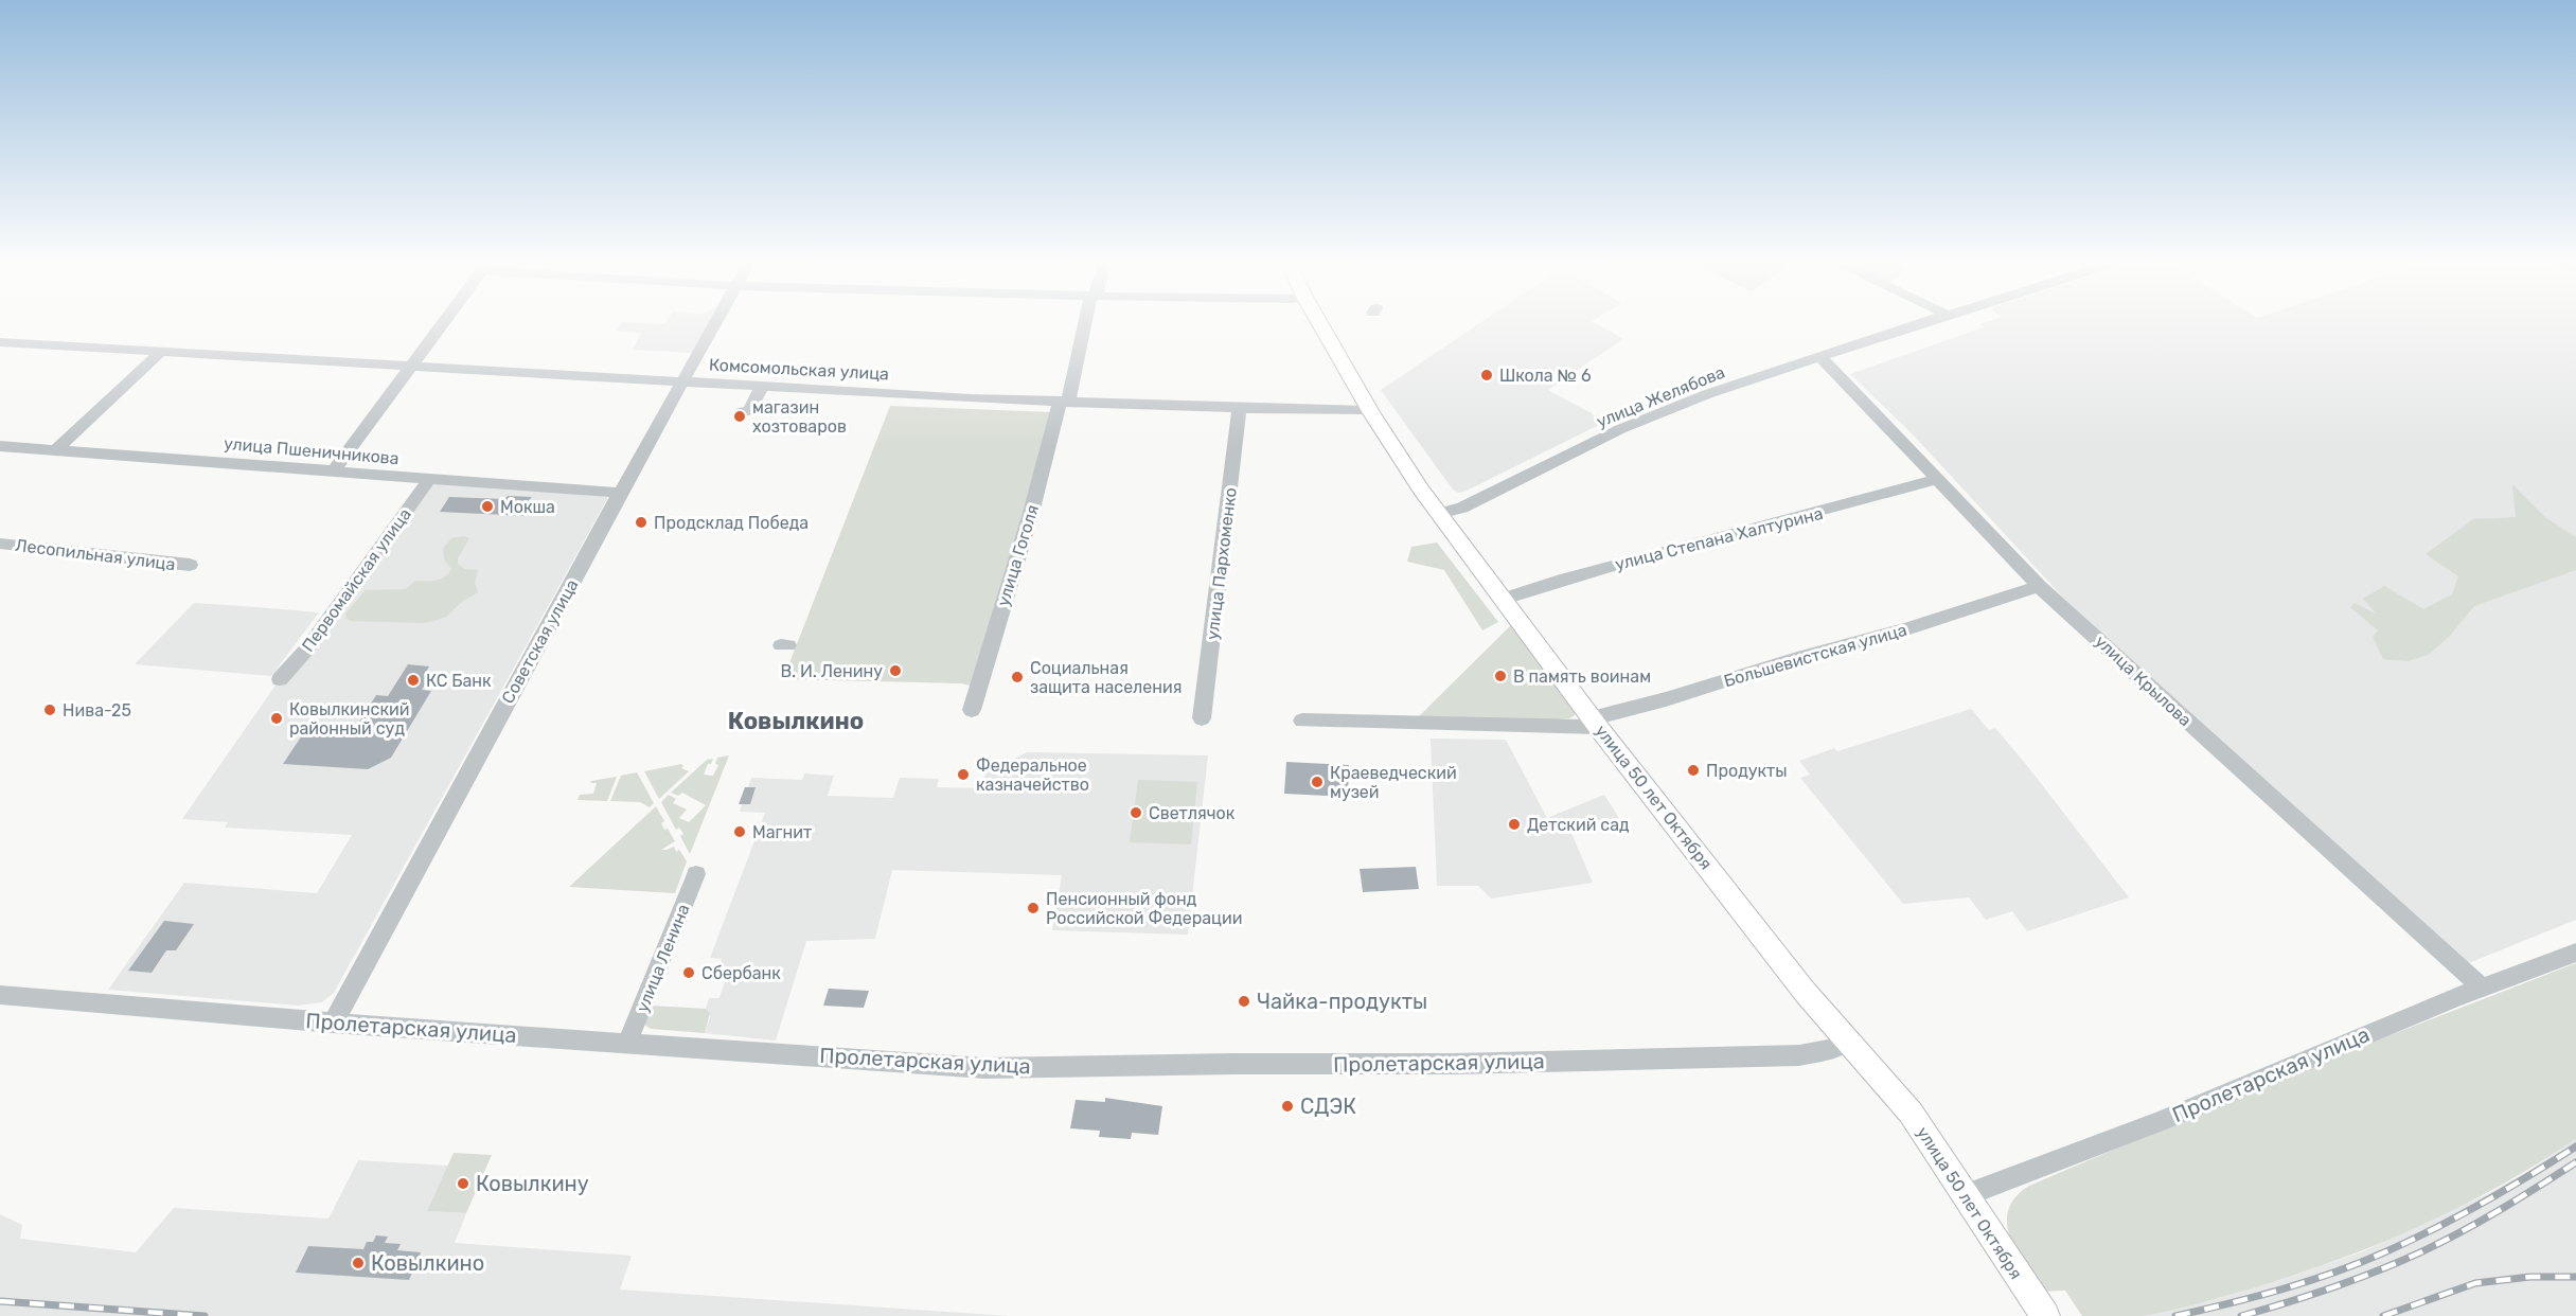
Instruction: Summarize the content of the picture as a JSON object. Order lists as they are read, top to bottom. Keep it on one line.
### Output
{"streets":{"main road":["улица 50 лет Октября"],"street":["Комсомольская улица","улица Желябова","улица Пшеничникова","улица Степана Халтурина","Лесопильная улица","улица Гоголя","улица Пархоменко","Первомайская улица","Советская улица","Большевистская улица","улица Крылова","улица Ленина","Пролетарская улица"]},"crossings":[["Комсомольская улица","улица Гоголя"],["Комсомольская улица","улица Пархоменко"],["Комсомольская улица","Советская улица"],["Комсомольская улица","улица 50 лет Октября"],["улица Желябова","улица Крылова"],["улица Желябова","улица 50 лет Октября"],["улица Пшеничникова","Первомайская улица"],["улица Пшеничникова","Советская улица"],["улица Степана Халтурина","улица Крылова"],["улица Степана Халтурина","улица 50 лет Октября"],["Советская улица","Пролетарская улица"],["Большевистская улица","улица Крылова"],["Большевистская улица","улица 50 лет Октября"],["улица Крылова","Пролетарская улица"],["улица 50 лет Октября","Пролетарская улица"],["улица Ленина","Пролетарская улица"]],"districts":["Ковылкино"],"places":["Школа № 6","магазин хозтоваров","Мокша","Продсклад Победа","В. И. Ленину","В память воинам","Социальная защита населения","КС Банк","Нива-25","Ковылкинский районный суд","Продукты","Федеральное казначейство","Краеведческий музей","Светлячок","Детский сад","Магнит","Пенсионный фонд Российской Федерации","Сбербанк","Чайка-продукты","СДЭК","Ковылкину","Ковылкино"]}
